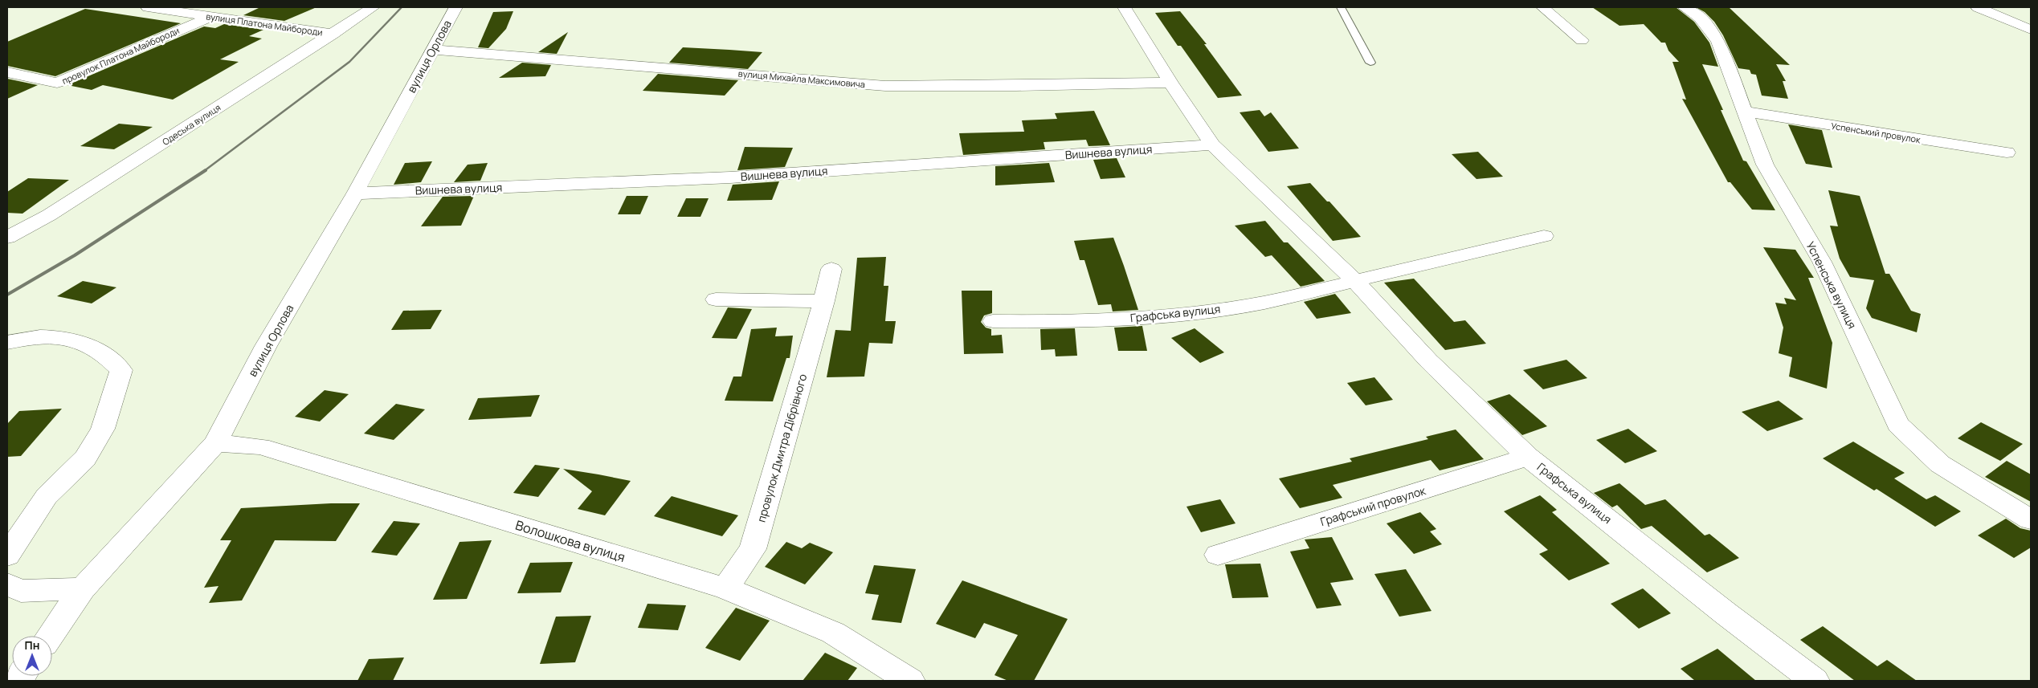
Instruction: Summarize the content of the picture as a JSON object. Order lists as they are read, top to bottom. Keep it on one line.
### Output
{"streets":{"street":["вулиця Платона Майбороди","провулок Платона Майбороди","вулиця Орлова","вулиця Михайла Максимовича","Одеська вулиця","Успенський провулок","Вишнева вулиця","Успенська вулиця","Графська вулиця","провулок Дмитра Дібрівного","Графський провулок","Волошкова вулиця"]},"crossings":[["вулиця Платона Майбороди","провулок Платона Майбороди"],["вулиця Платона Майбороди","Одеська вулиця"],["вулиця Орлова","вулиця Михайла Максимовича"],["вулиця Орлова","Вишнева вулиця"],["вулиця Орлова","Волошкова вулиця"],["вулиця Михайла Максимовича","Графська вулиця"],["Успенський провулок","Успенська вулиця"],["Вишнева вулиця","Графська вулиця"],["Графська вулиця","Графський провулок"],["провулок Дмитра Дібрівного","Волошкова вулиця"]],"north":"top"}
